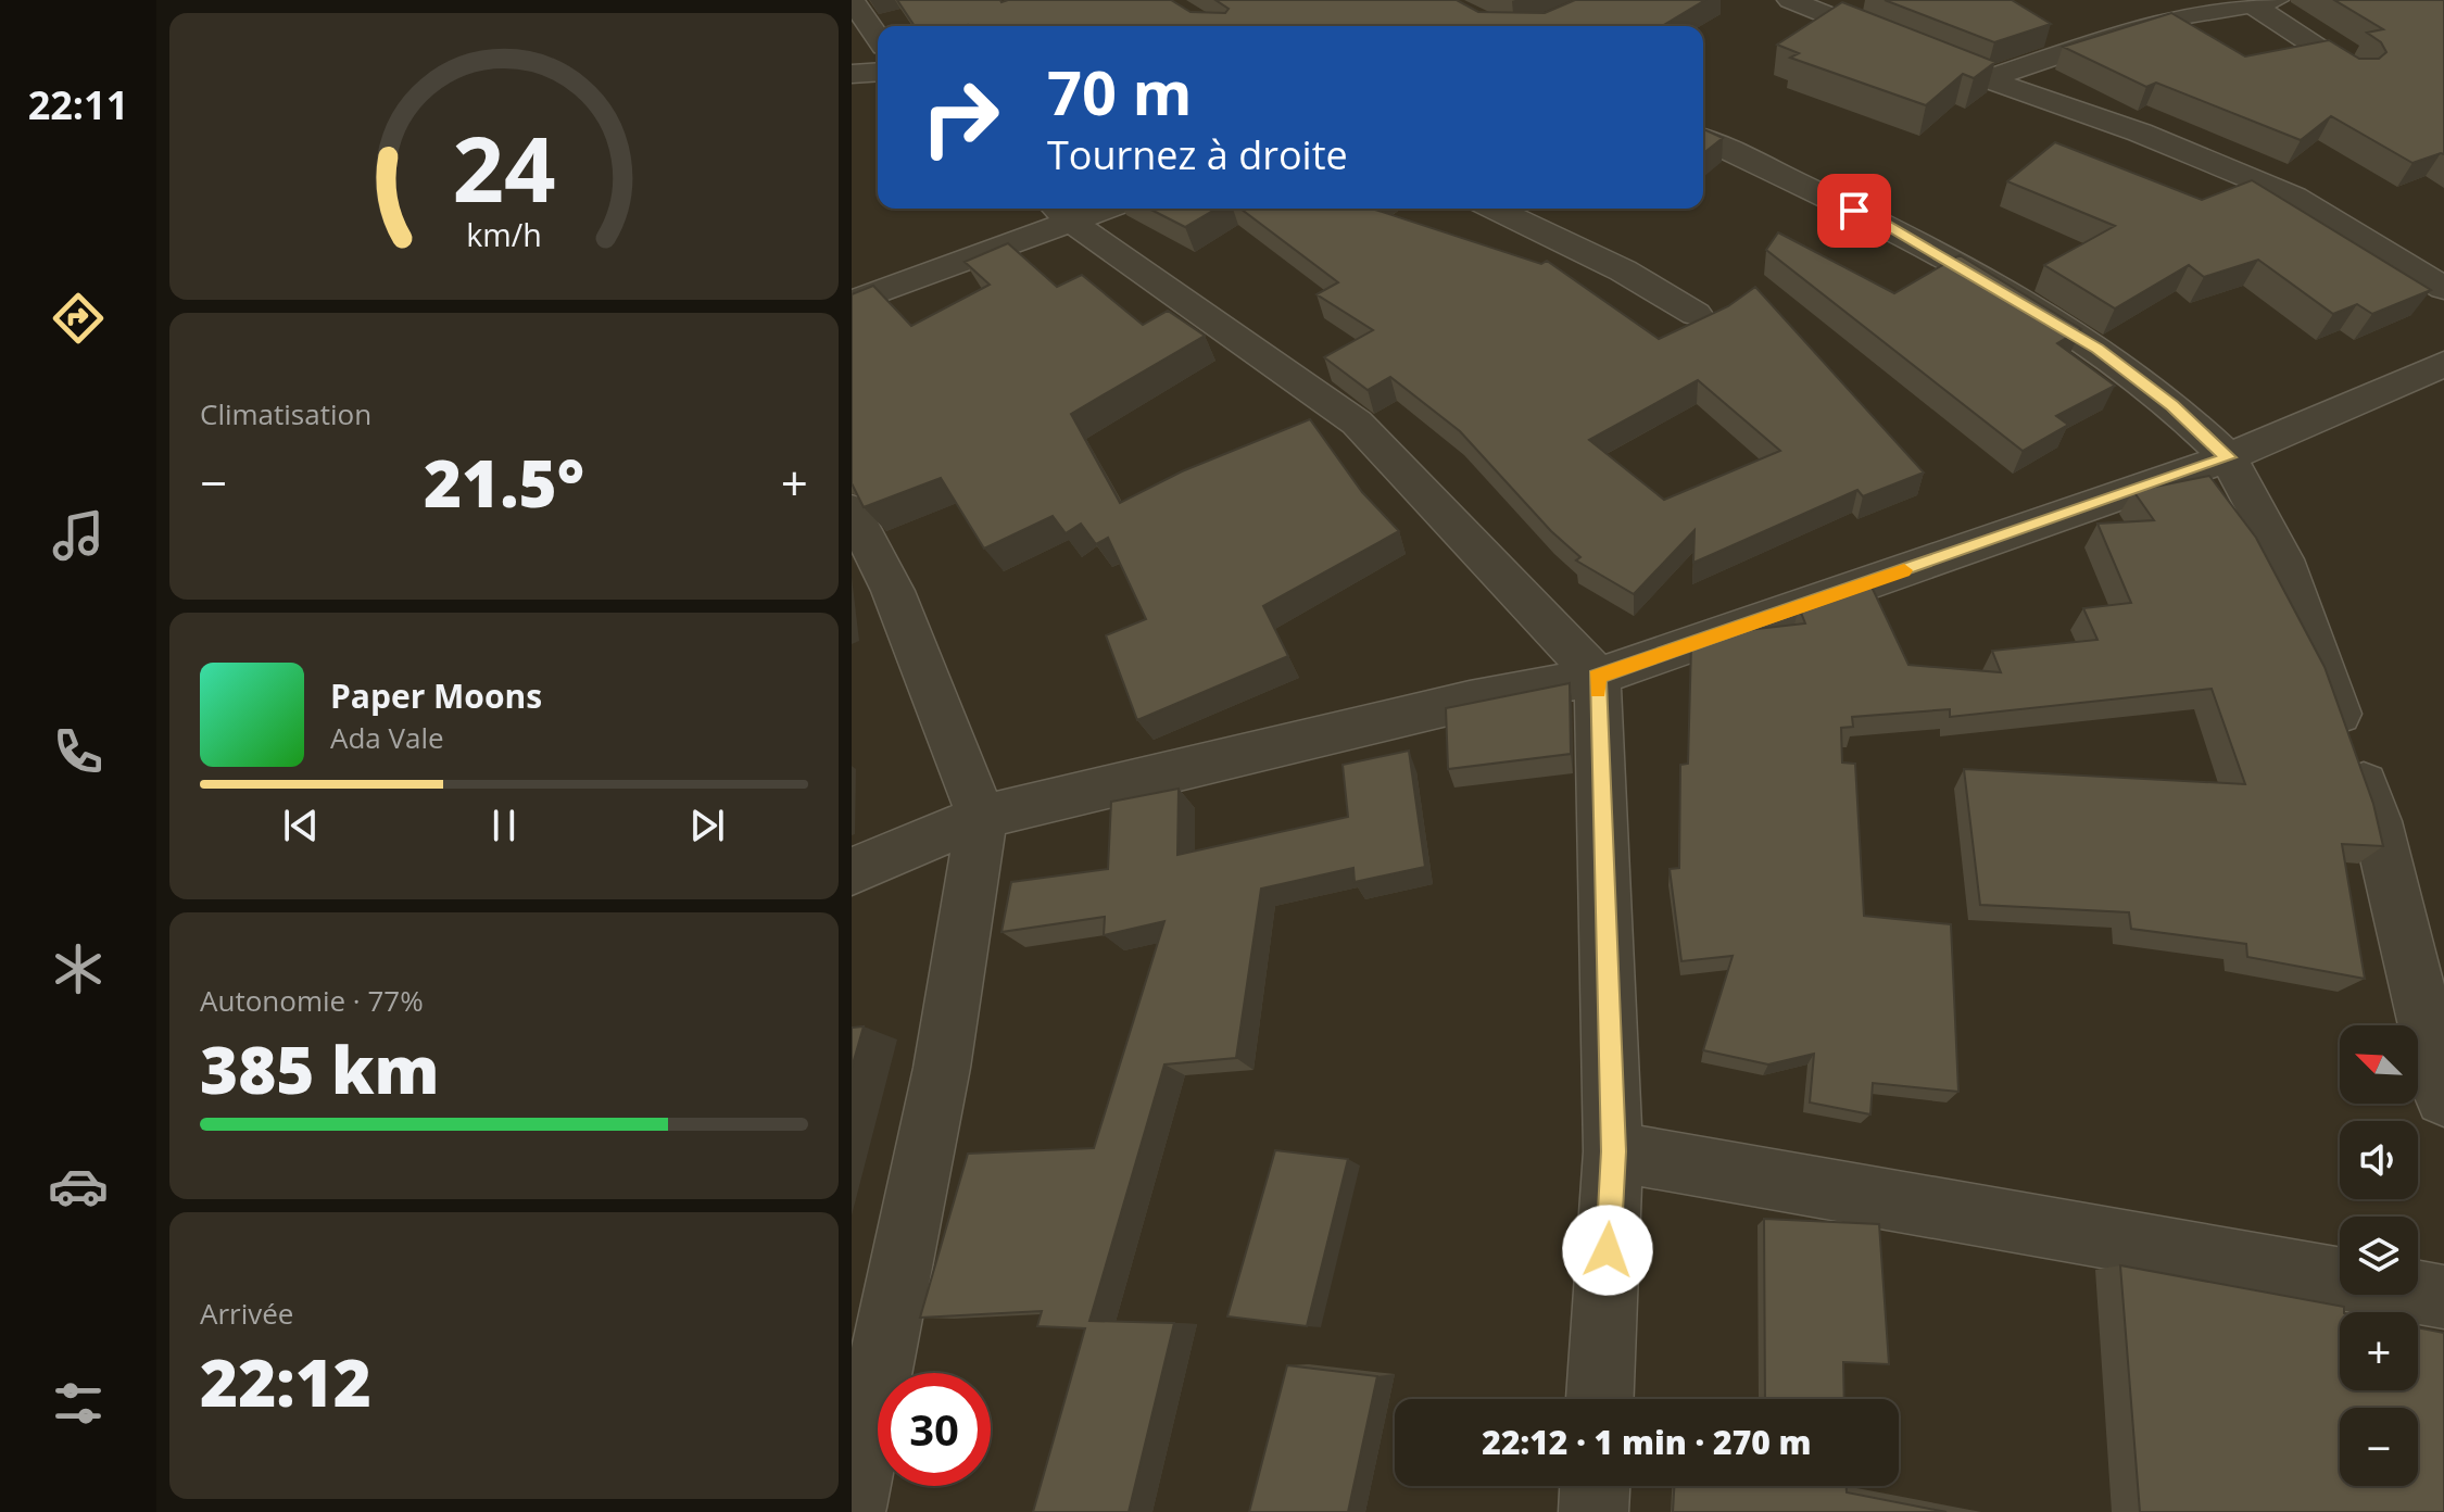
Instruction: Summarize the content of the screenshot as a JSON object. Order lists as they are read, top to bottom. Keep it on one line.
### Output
{"north":"top left","page":{"tabs":"22:11","turn":["70 m","Tournez à droite"],"tile":["Climatisation",["Autonomie · 77%","385 km"],["Arrivée","22:12"]],"heat":["−","21.5°","+"],"song":["Paper Moons","Ada Vale"],"map_buttons":["+","−"],"limit":"30","trip":"22:12 · 1 min · 270 m","gauge":["24","km/h"]}}
